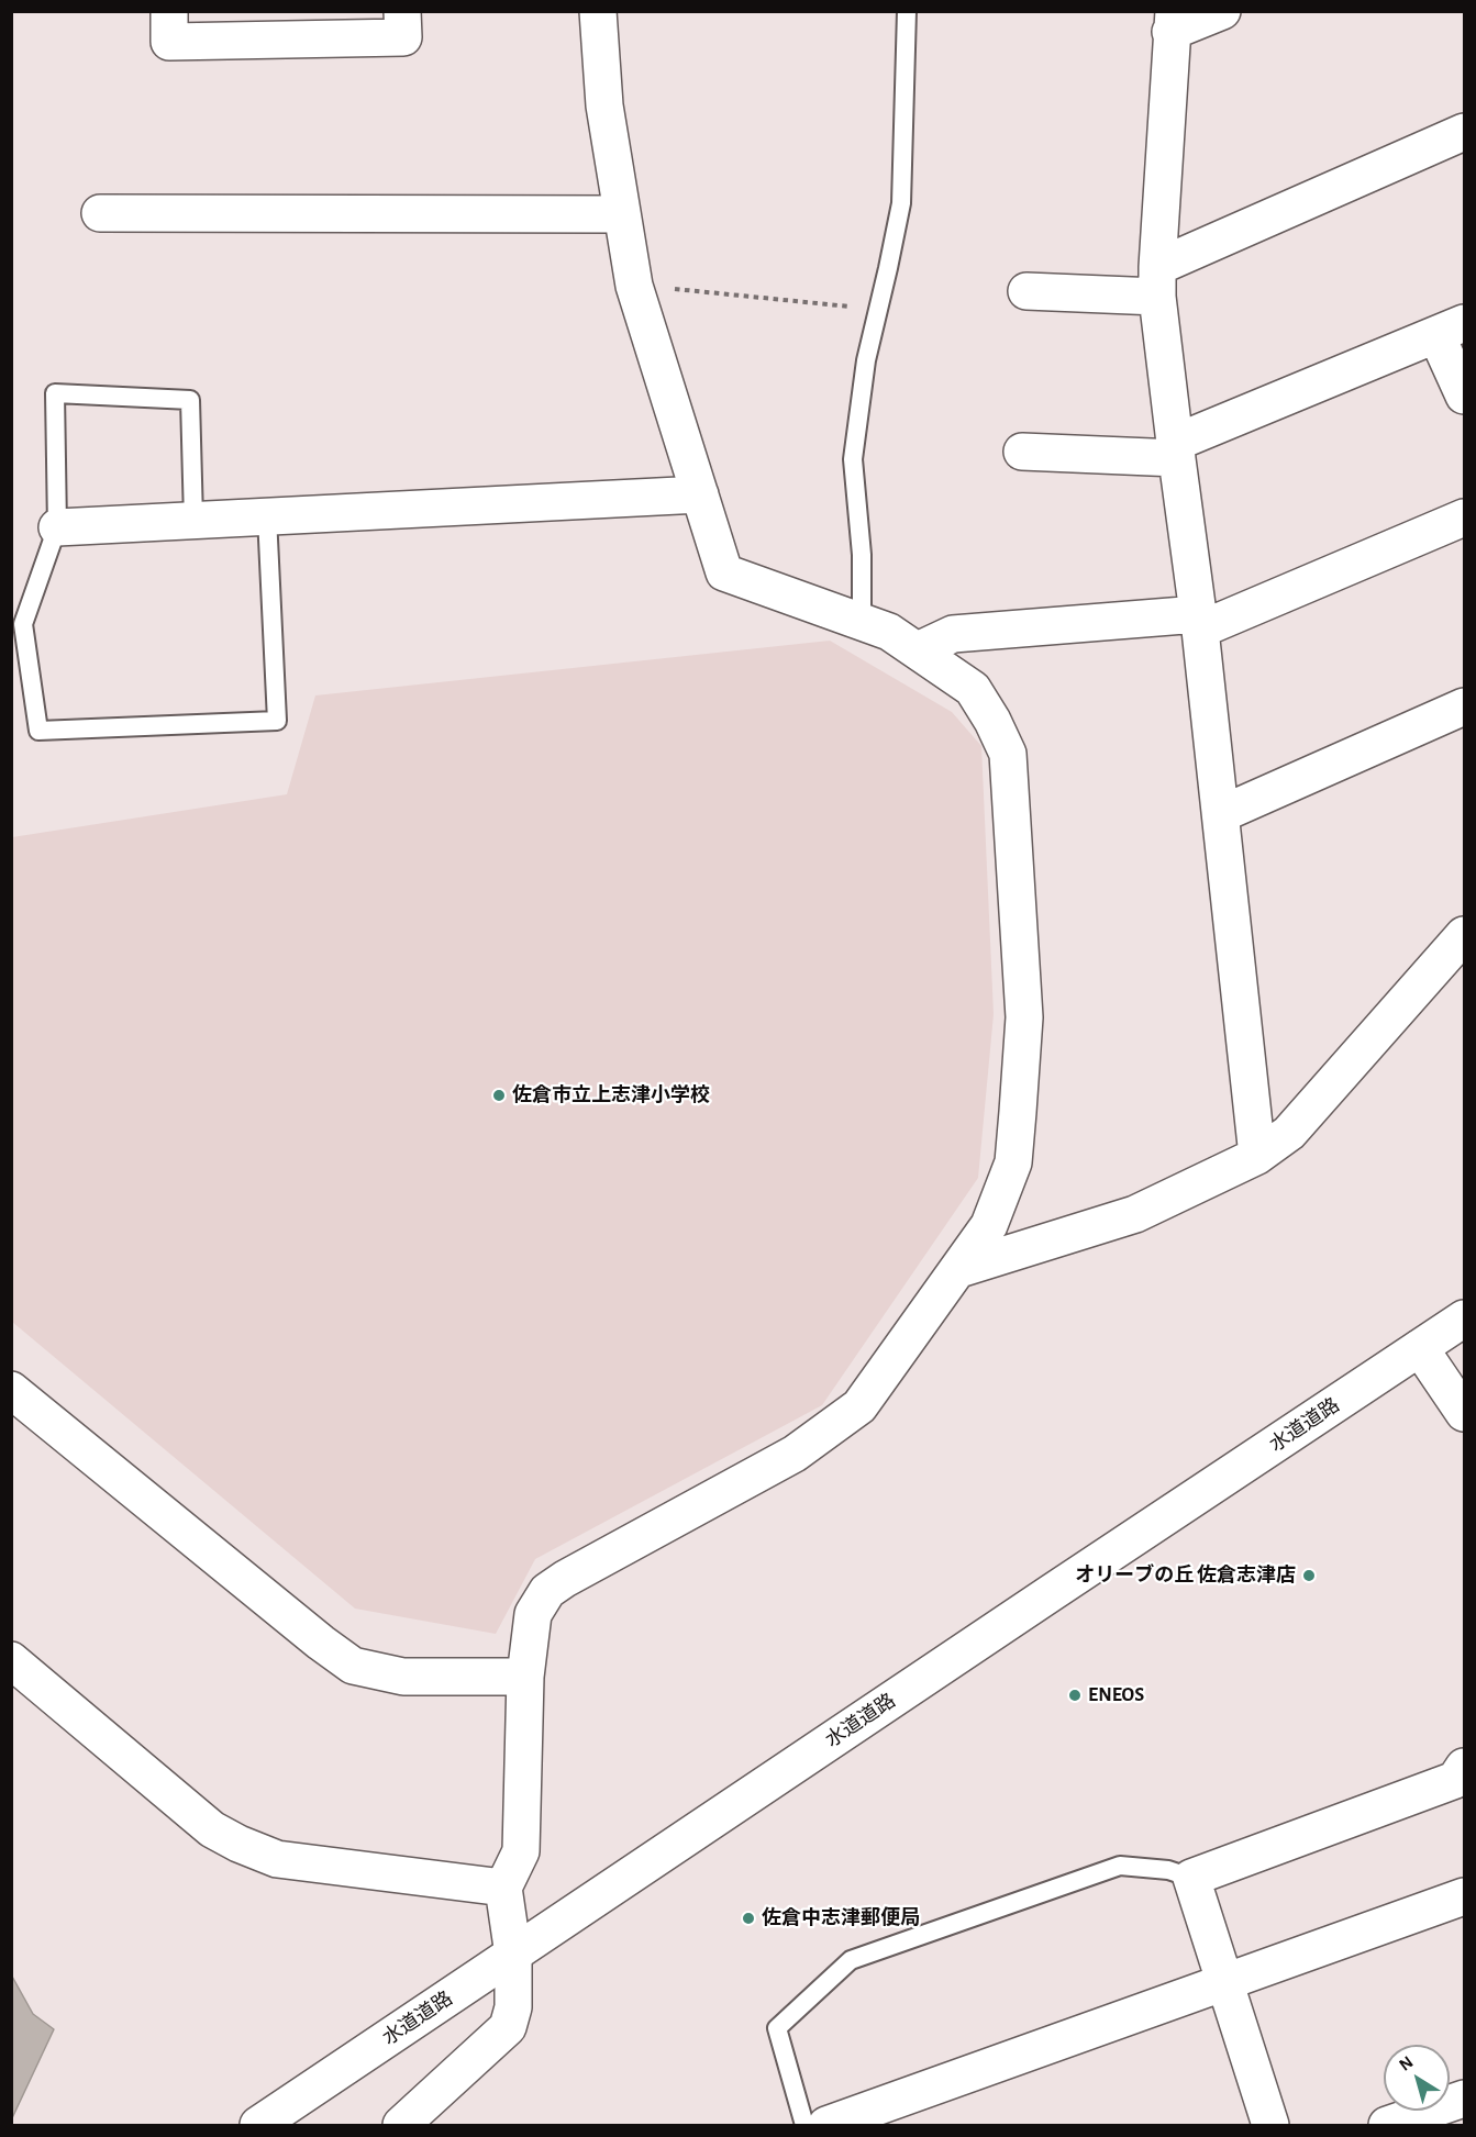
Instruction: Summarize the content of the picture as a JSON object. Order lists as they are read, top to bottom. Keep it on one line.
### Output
{"streets":{"street":["水道道路"]},"places":["佐倉市立上志津小学校","オリーブの丘 佐倉志津店","ENEOS","佐倉中志津郵便局"],"north":"top left"}
